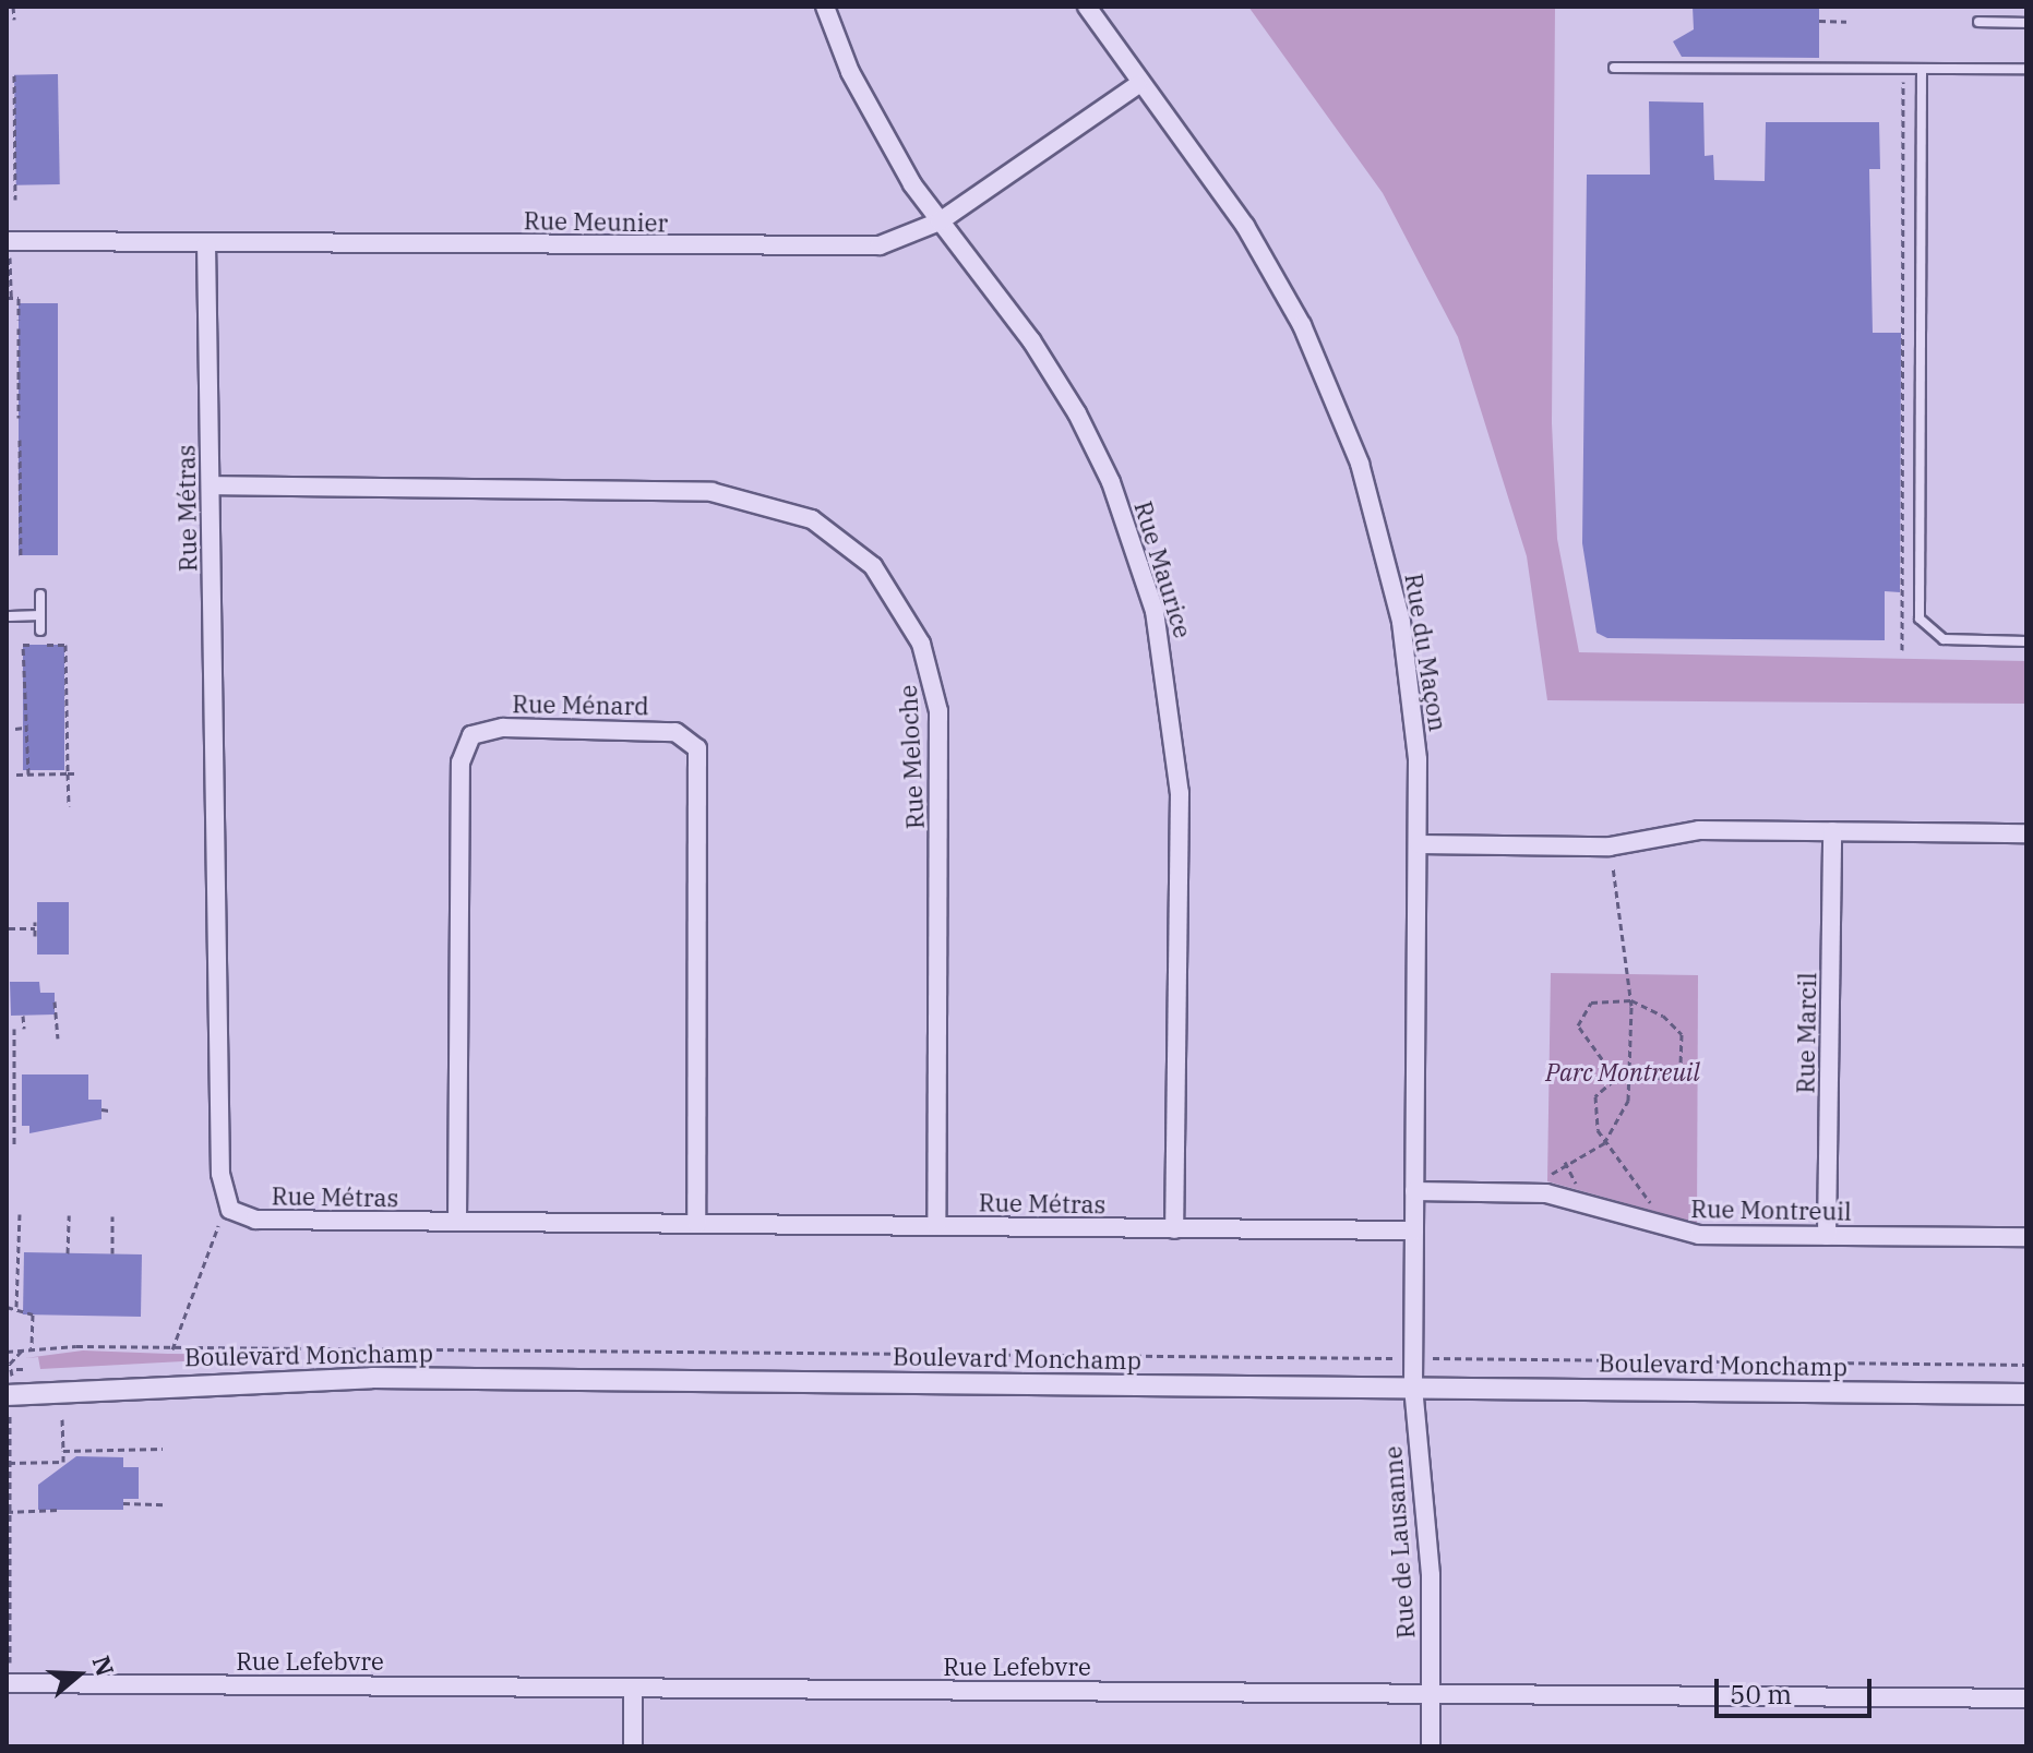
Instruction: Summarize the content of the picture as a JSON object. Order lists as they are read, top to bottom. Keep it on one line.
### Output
{"streets":{"street":["Rue Meunier","Rue Métras","Rue Maurice","Rue du Maçon","Rue Ménard","Rue Meloche","Rue Marcil","Rue Montreuil","Boulevard Monchamp","Rue de Lausanne","Rue Lefebvre"]},"crossings":[["Rue Meunier","Rue Métras"],["Rue Meunier","Rue Maurice"],["Rue Meunier","Rue du Maçon"],["Rue Métras","Rue Maurice"],["Rue Métras","Rue du Maçon"],["Rue Métras","Rue Ménard"],["Rue Métras","Rue Meloche"],["Rue du Maçon","Rue Montreuil"],["Rue du Maçon","Boulevard Monchamp"],["Rue du Maçon","Rue de Lausanne"],["Rue Marcil","Rue Montreuil"],["Boulevard Monchamp","Rue de Lausanne"],["Rue de Lausanne","Rue Lefebvre"]],"parks":["Parc Montreuil"],"scale_bar":"50 m","north":"right"}
